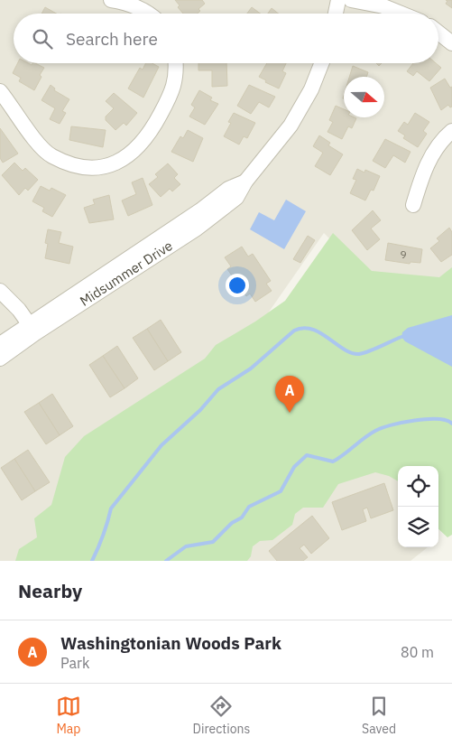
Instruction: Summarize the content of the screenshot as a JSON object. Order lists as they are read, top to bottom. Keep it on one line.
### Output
{"streets":{"street":["Midsummer Drive"]},"house_numbers":["9"],"north":"right","page":{"search":"Search here","pins":"A","heading":"Nearby","list":[{"mark":"A","name":"Washingtonian Woods Park","note":"Park","value":"80 m"}],"nav":["Map","Directions","Saved"]}}
